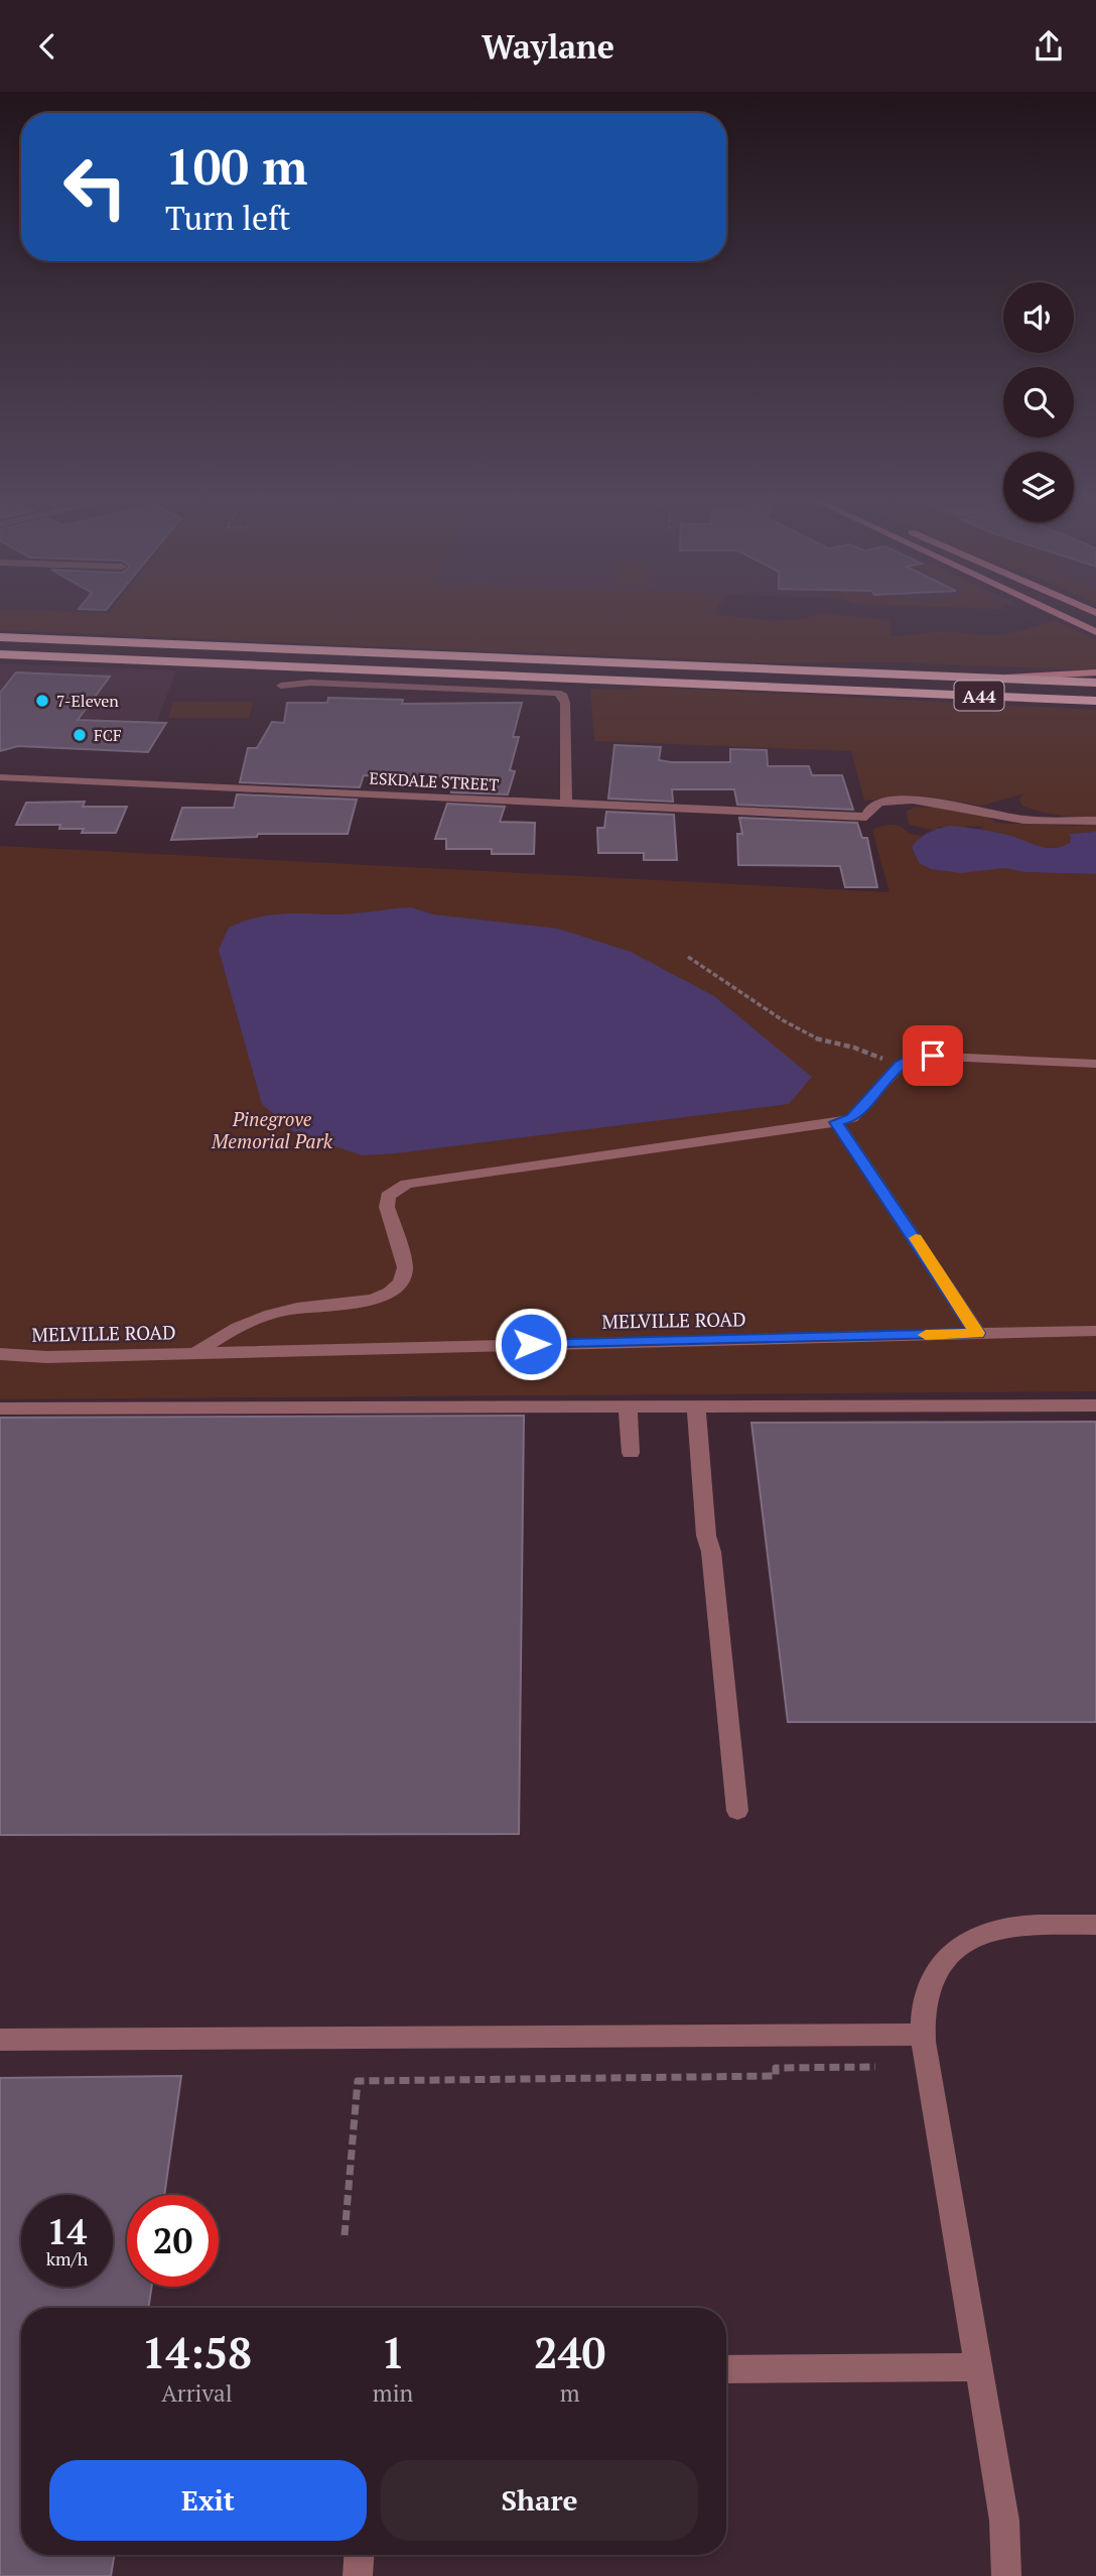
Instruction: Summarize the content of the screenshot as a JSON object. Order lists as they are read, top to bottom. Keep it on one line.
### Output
{"streets":{"highway":["A44"],"street":["ESKDALE STREET","MELVILLE ROAD"]},"parks":["Pinegrove Memorial Park"],"places":["7-Eleven","FCF"],"page":{"header":"Waylane","turn":["100 m","Turn left"],"speed":"14 km/h","limit":"20","eta":["14:58","Arrival","1","min","240","m"],"buttons":["Exit","Share"]}}
